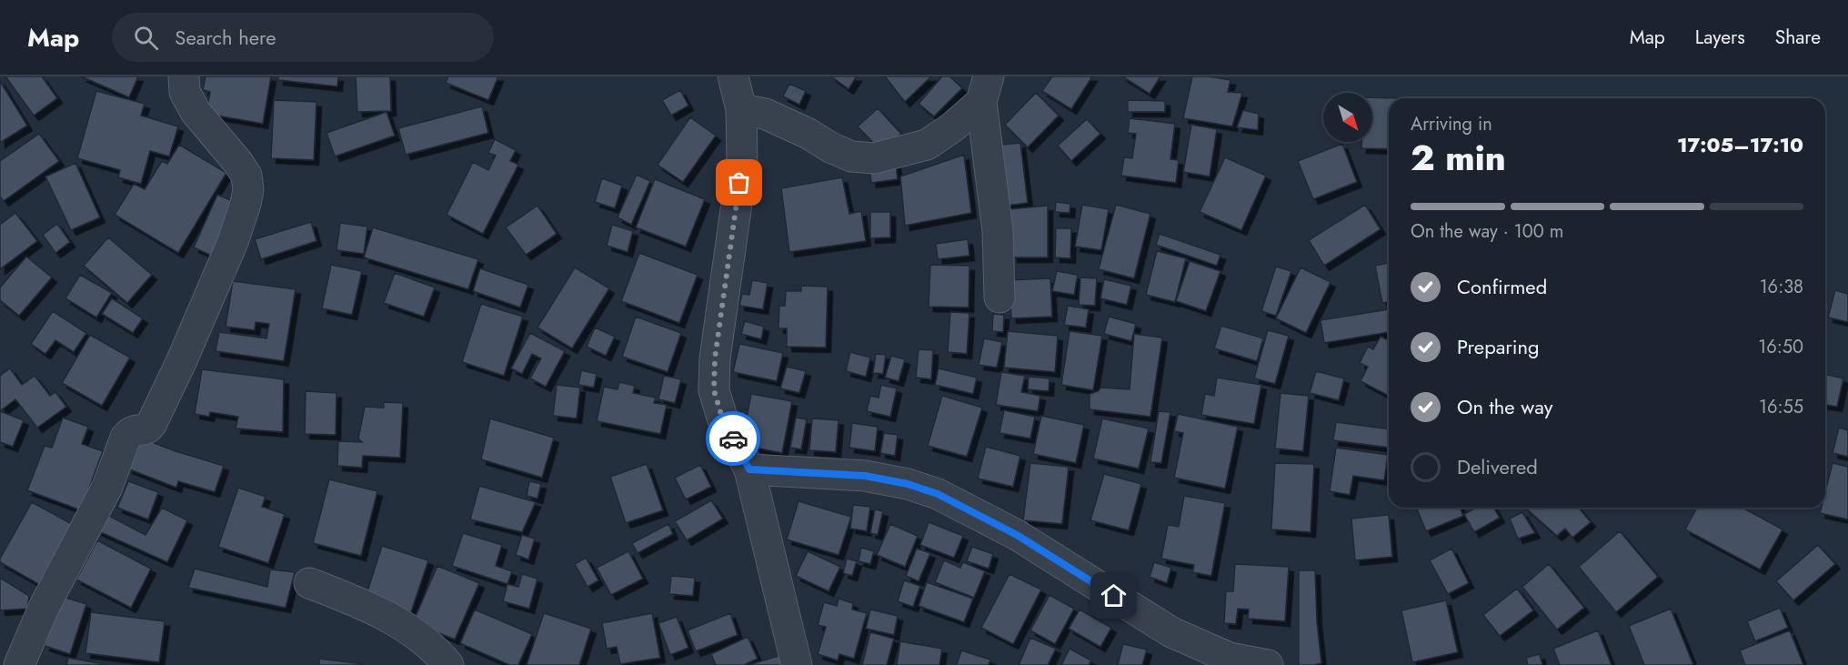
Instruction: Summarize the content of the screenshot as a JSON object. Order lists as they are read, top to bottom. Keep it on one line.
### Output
{"north":"bottom right","page":{"header":"Map","search":"Search here","nav":["Map","Layers","Share"],"heading":["2 min","Arriving in","17:05–17:10"],"bar":"On the way · 100 m","list":[["Confirmed","16:38"],["Preparing","16:50"],["On the way","16:55"],"Delivered"]}}
